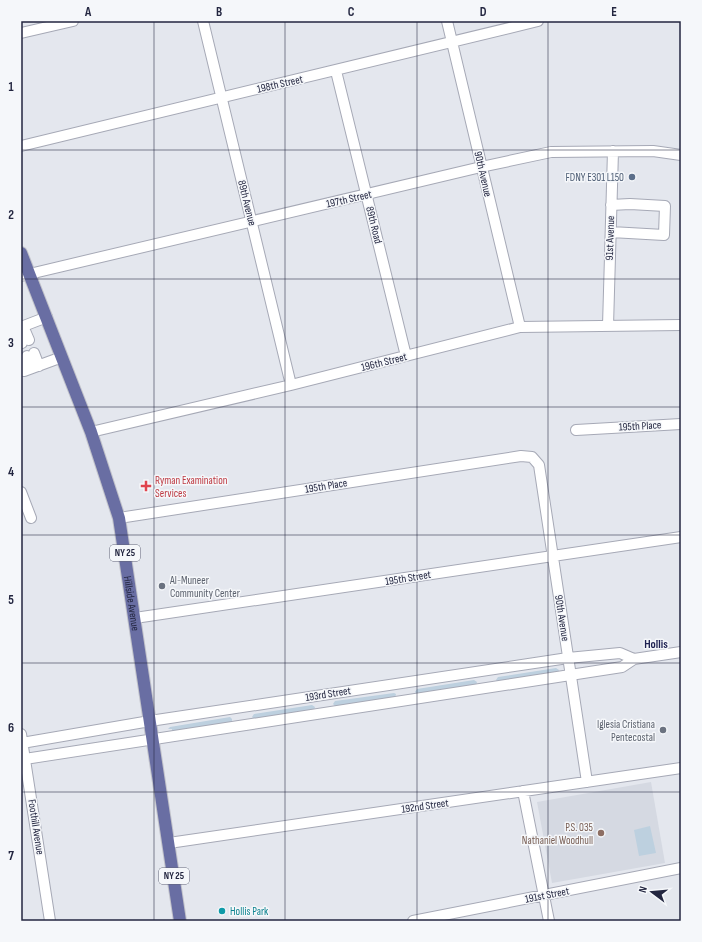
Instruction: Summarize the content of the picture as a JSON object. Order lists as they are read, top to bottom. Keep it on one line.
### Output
{"streets":{"main road":["NY 25","Hillside Avenue"],"street":["198th Street","90th Avenue","197th Street","89th Avenue","89th Road","91st Avenue","196th Street","195th Place","195th Street","193rd Street","192nd Street","Foothill Avenue","191st Street"]},"crossings":[["198th Street","90th Avenue"],["198th Street","89th Avenue"],["198th Street","89th Road"],["90th Avenue","197th Street"],["90th Avenue","196th Street"],["90th Avenue","195th Place"],["90th Avenue","195th Street"],["90th Avenue","193rd Street"],["90th Avenue","192nd Street"],["197th Street","89th Avenue"],["197th Street","89th Road"],["197th Street","91st Avenue"],["197th Street","Hillside Avenue"],["89th Avenue","196th Street"],["89th Road","196th Street"],["91st Avenue","196th Street"],["196th Street","Hillside Avenue"],["195th Place","Hillside Avenue"],["195th Street","Hillside Avenue"],["Hillside Avenue","193rd Street"],["Hillside Avenue","192nd Street"],["193rd Street","Foothill Avenue"]],"districts":["Hollis"],"places":{"other":["FDNY E301 L150","Al-Muneer Community Center","Iglesia Cristiana Pentecostal","P.S. 035 Nathaniel Woodhull","Hollis Park"],"health":["Ryman Examination Services"]},"north":"left","grid":{"columns":["A","B","C","D","E"],"rows":["1","2","3","4","5","6","7"]}}
